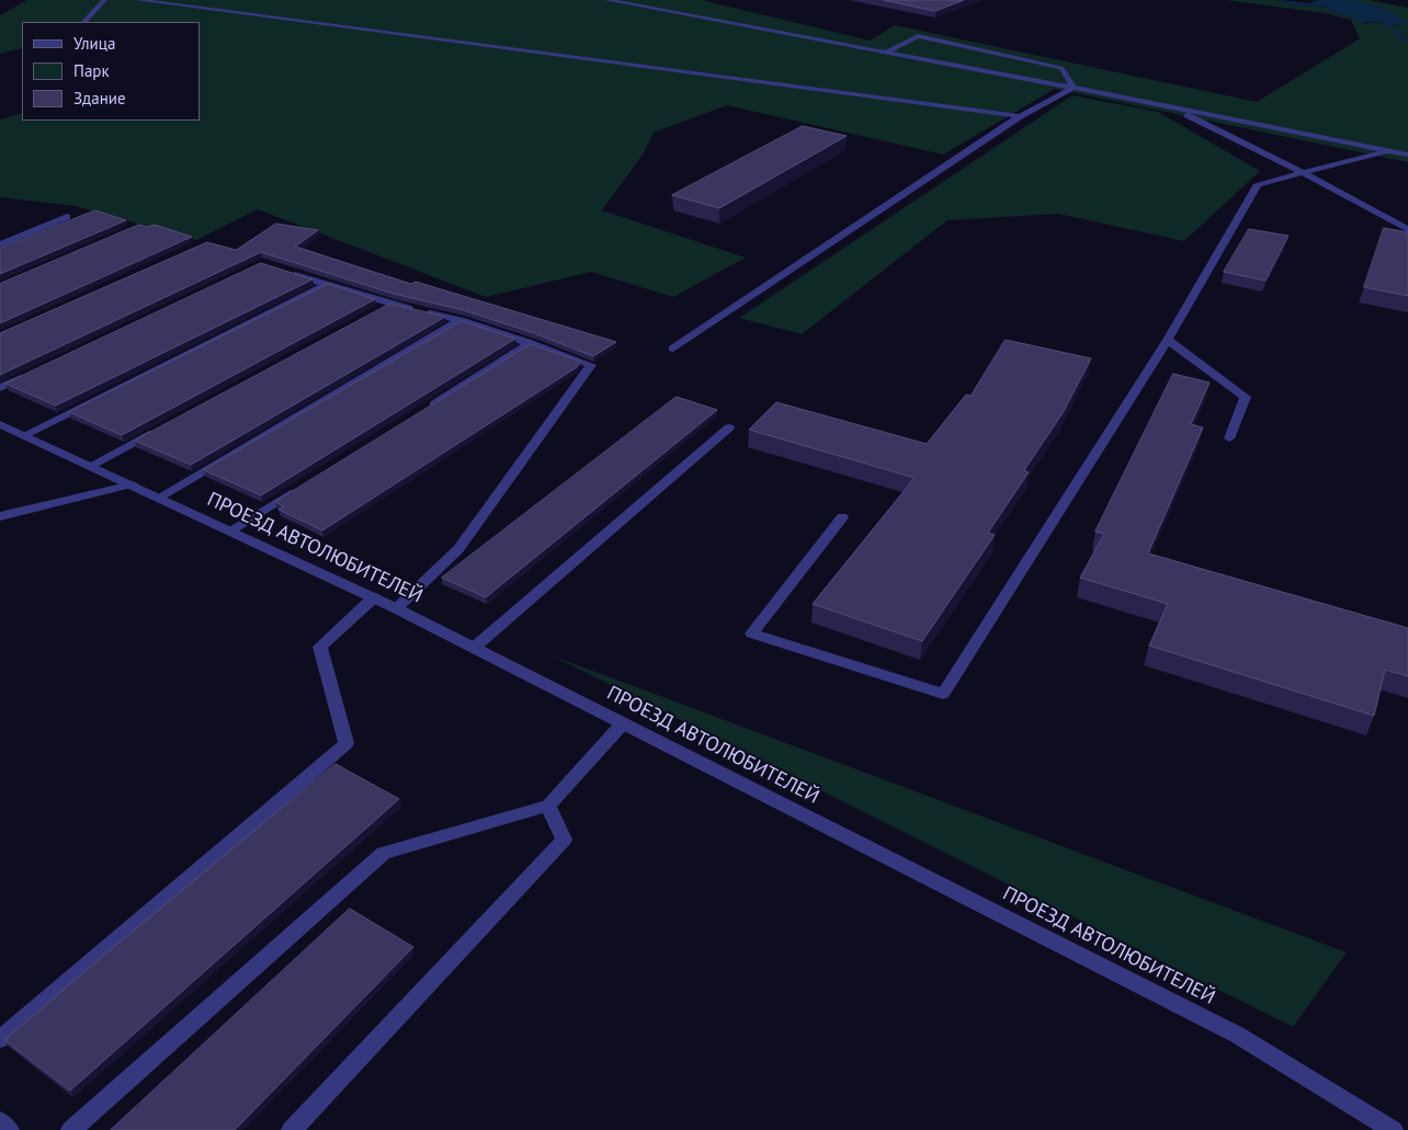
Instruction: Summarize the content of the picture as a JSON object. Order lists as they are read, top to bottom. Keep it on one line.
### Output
{"streets":{"street":["ПРОЕЗД АВТОЛЮБИТЕЛЕЙ"]},"legend":["Улица","Парк","Здание"]}
